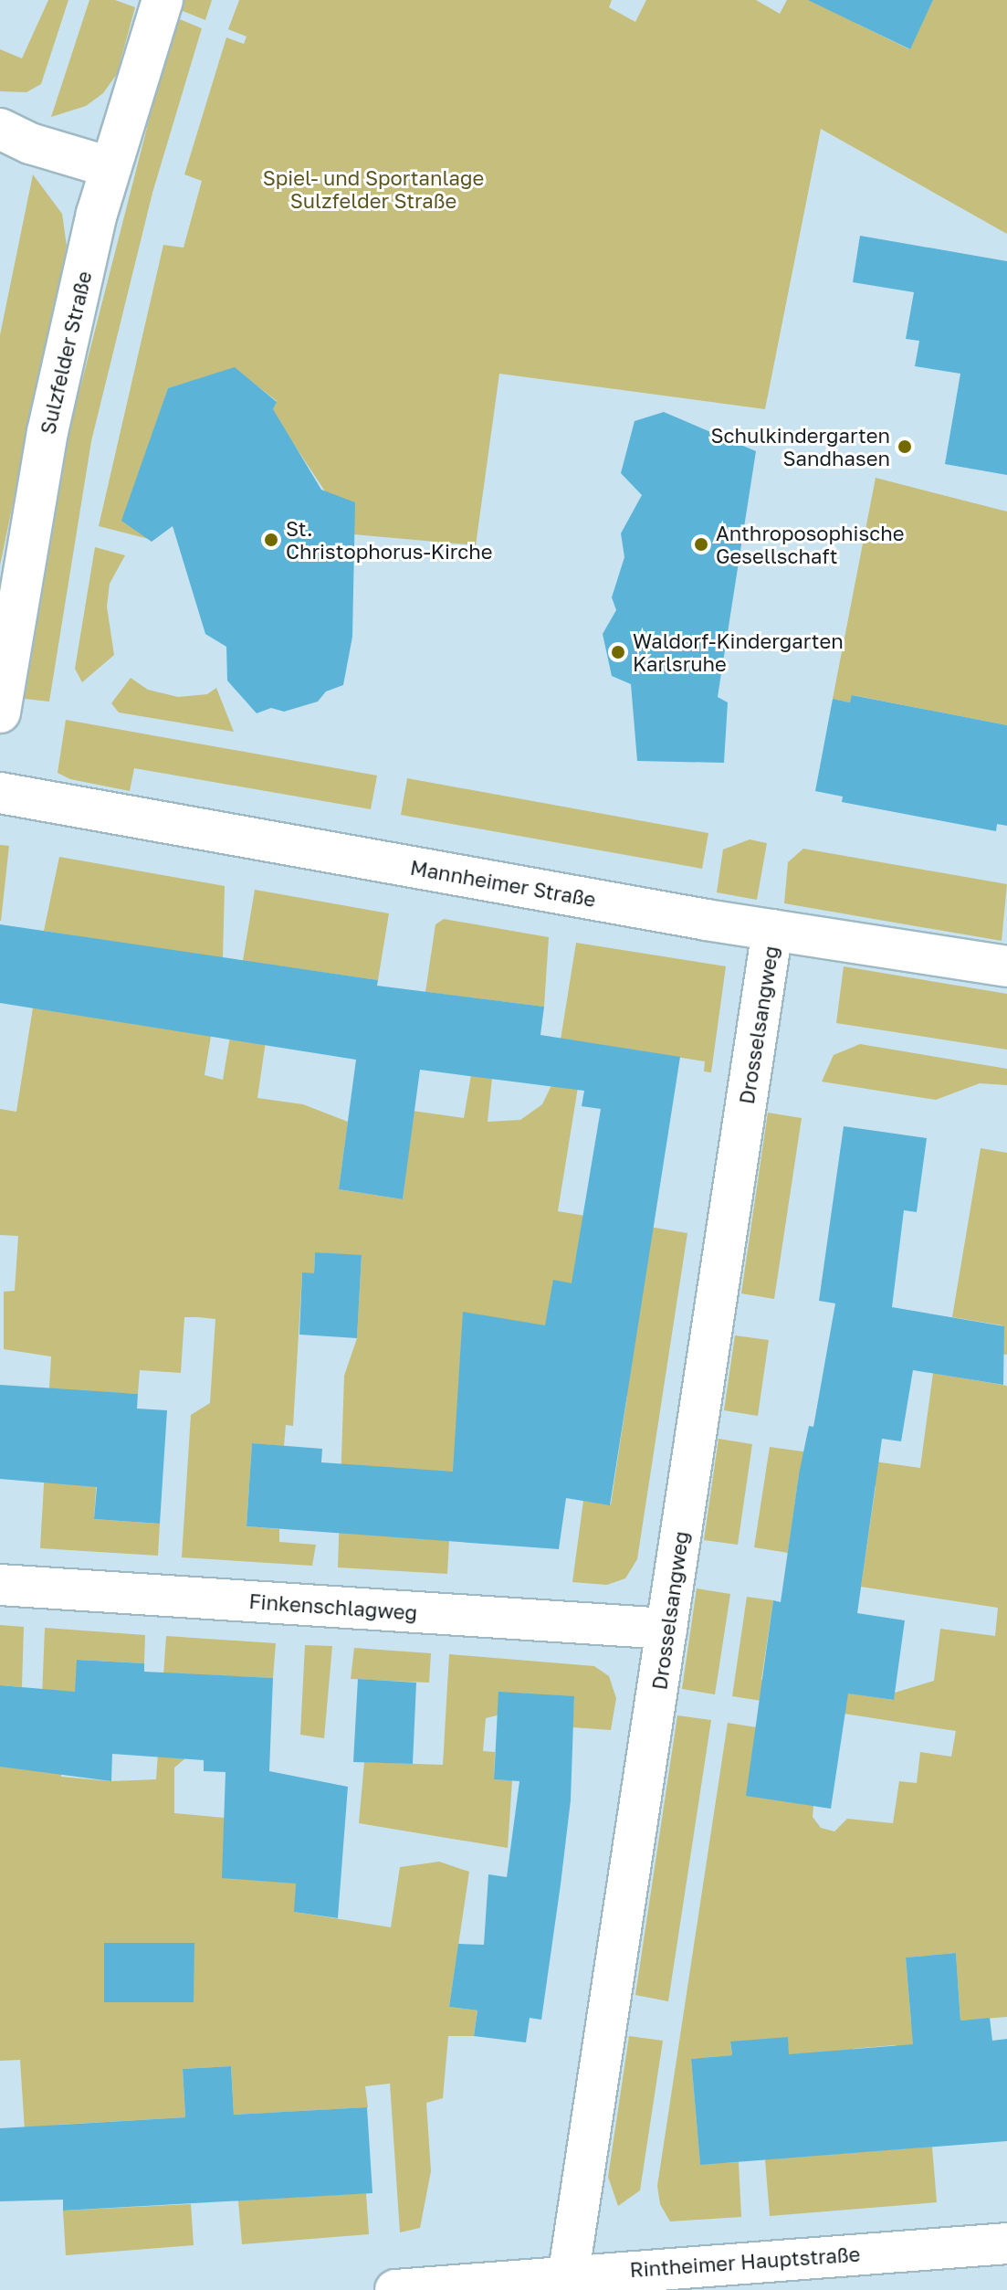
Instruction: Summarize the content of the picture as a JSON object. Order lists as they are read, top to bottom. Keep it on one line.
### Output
{"streets":{"street":["Sulzfelder Straße","Mannheimer Straße","Drosselsangweg","Finkenschlagweg","Rintheimer Hauptstraße"]},"crossings":[["Mannheimer Straße","Drosselsangweg"],["Drosselsangweg","Finkenschlagweg"],["Drosselsangweg","Rintheimer Hauptstraße"]],"parks":["Spiel- und Sportanlage Sulzfelder Straße"],"places":["Schulkindergarten Sandhasen","St. Christophorus-Kirche","Anthroposophische Gesellschaft","Waldorf-Kindergarten Karlsruhe"]}
